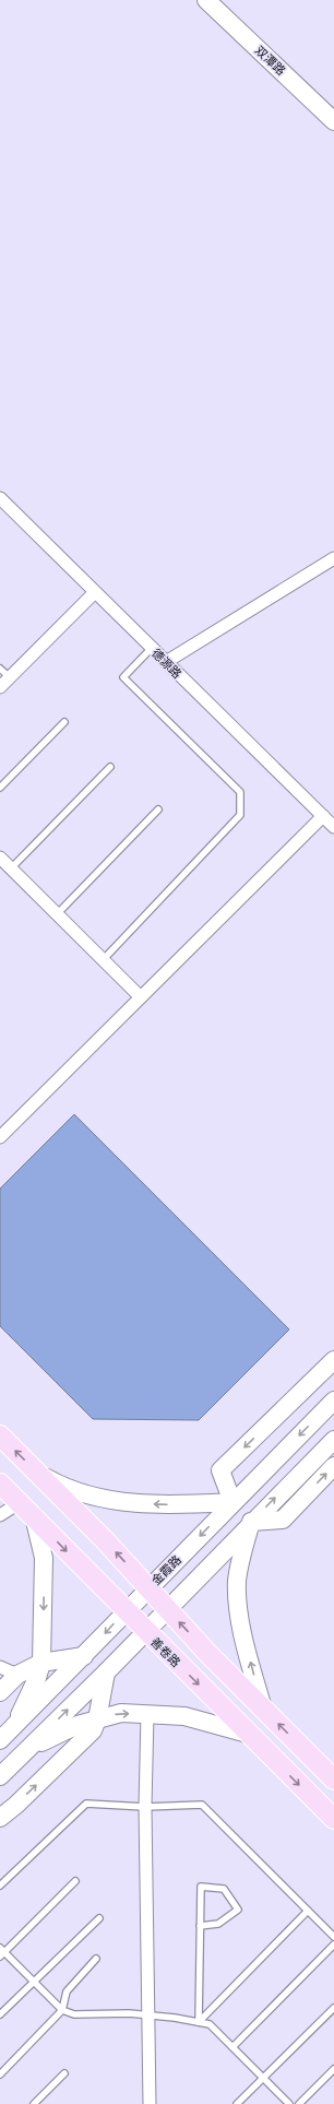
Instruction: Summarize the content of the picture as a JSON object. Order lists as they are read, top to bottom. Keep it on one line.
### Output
{"streets":{"main road":["双潭路","金霞路","善卷路"],"street":["德源路"]},"crossings":[["金霞路","善卷路"]]}
